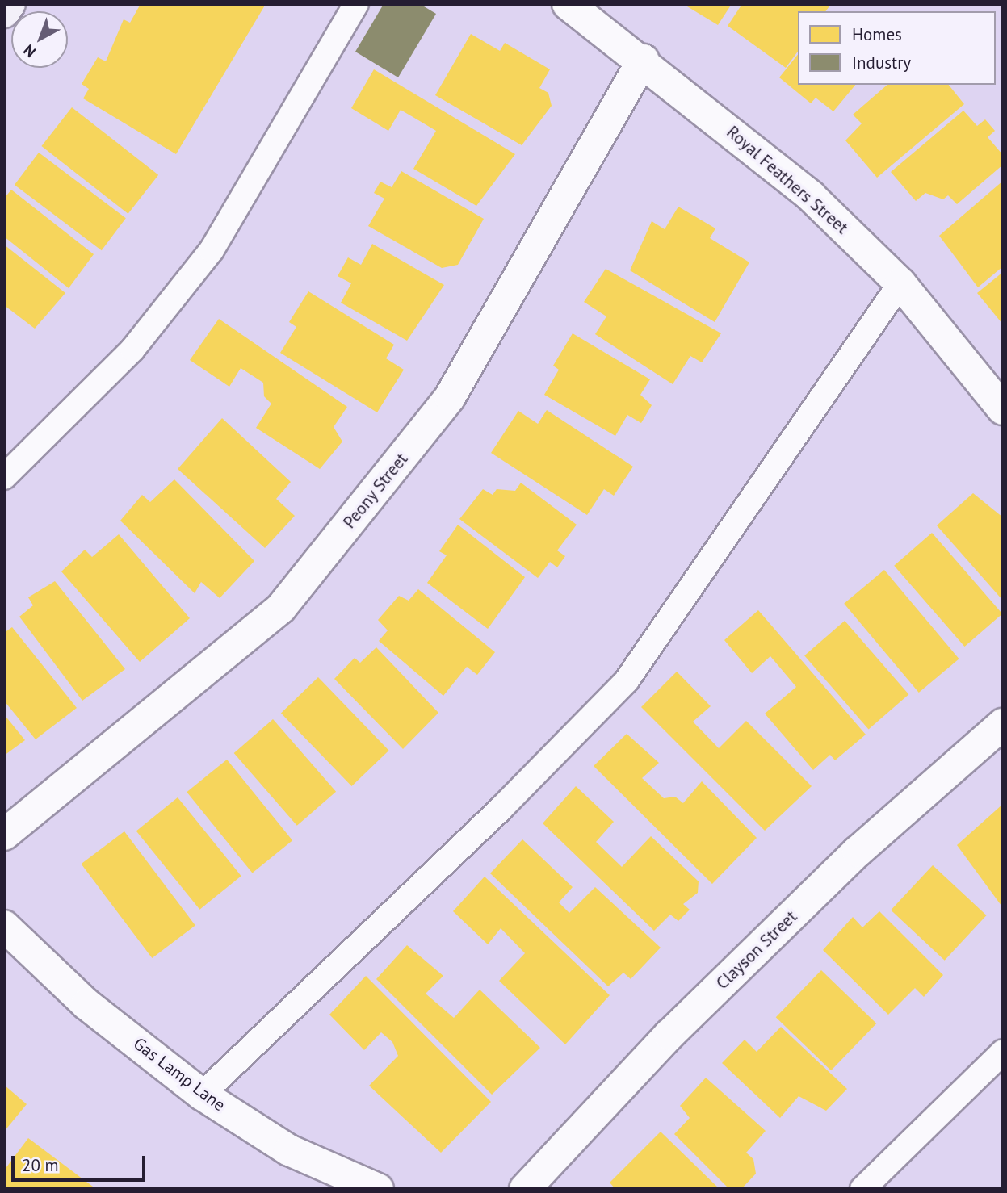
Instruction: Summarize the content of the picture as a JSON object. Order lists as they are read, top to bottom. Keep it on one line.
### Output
{"streets":{"street":["Royal Feathers Street","Peony Street","Clayson Street","Gas Lamp Lane"]},"crossings":[["Royal Feathers Street","Peony Street"]],"legend":["Homes","Industry"],"scale_bar":"20 m","north":"bottom left"}
